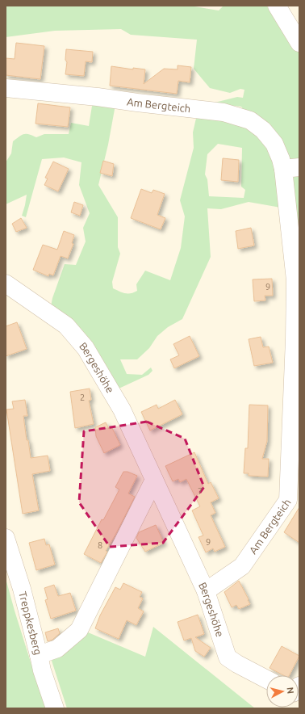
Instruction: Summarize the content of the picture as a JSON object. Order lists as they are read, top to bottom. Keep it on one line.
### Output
{"streets":{"street":["Am Bergteich","Bergeshöhe","Treppkesberg"]},"crossings":[["Am Bergteich","Bergeshöhe"]],"house_numbers":["9","2","7","9","8"],"north":"right"}
